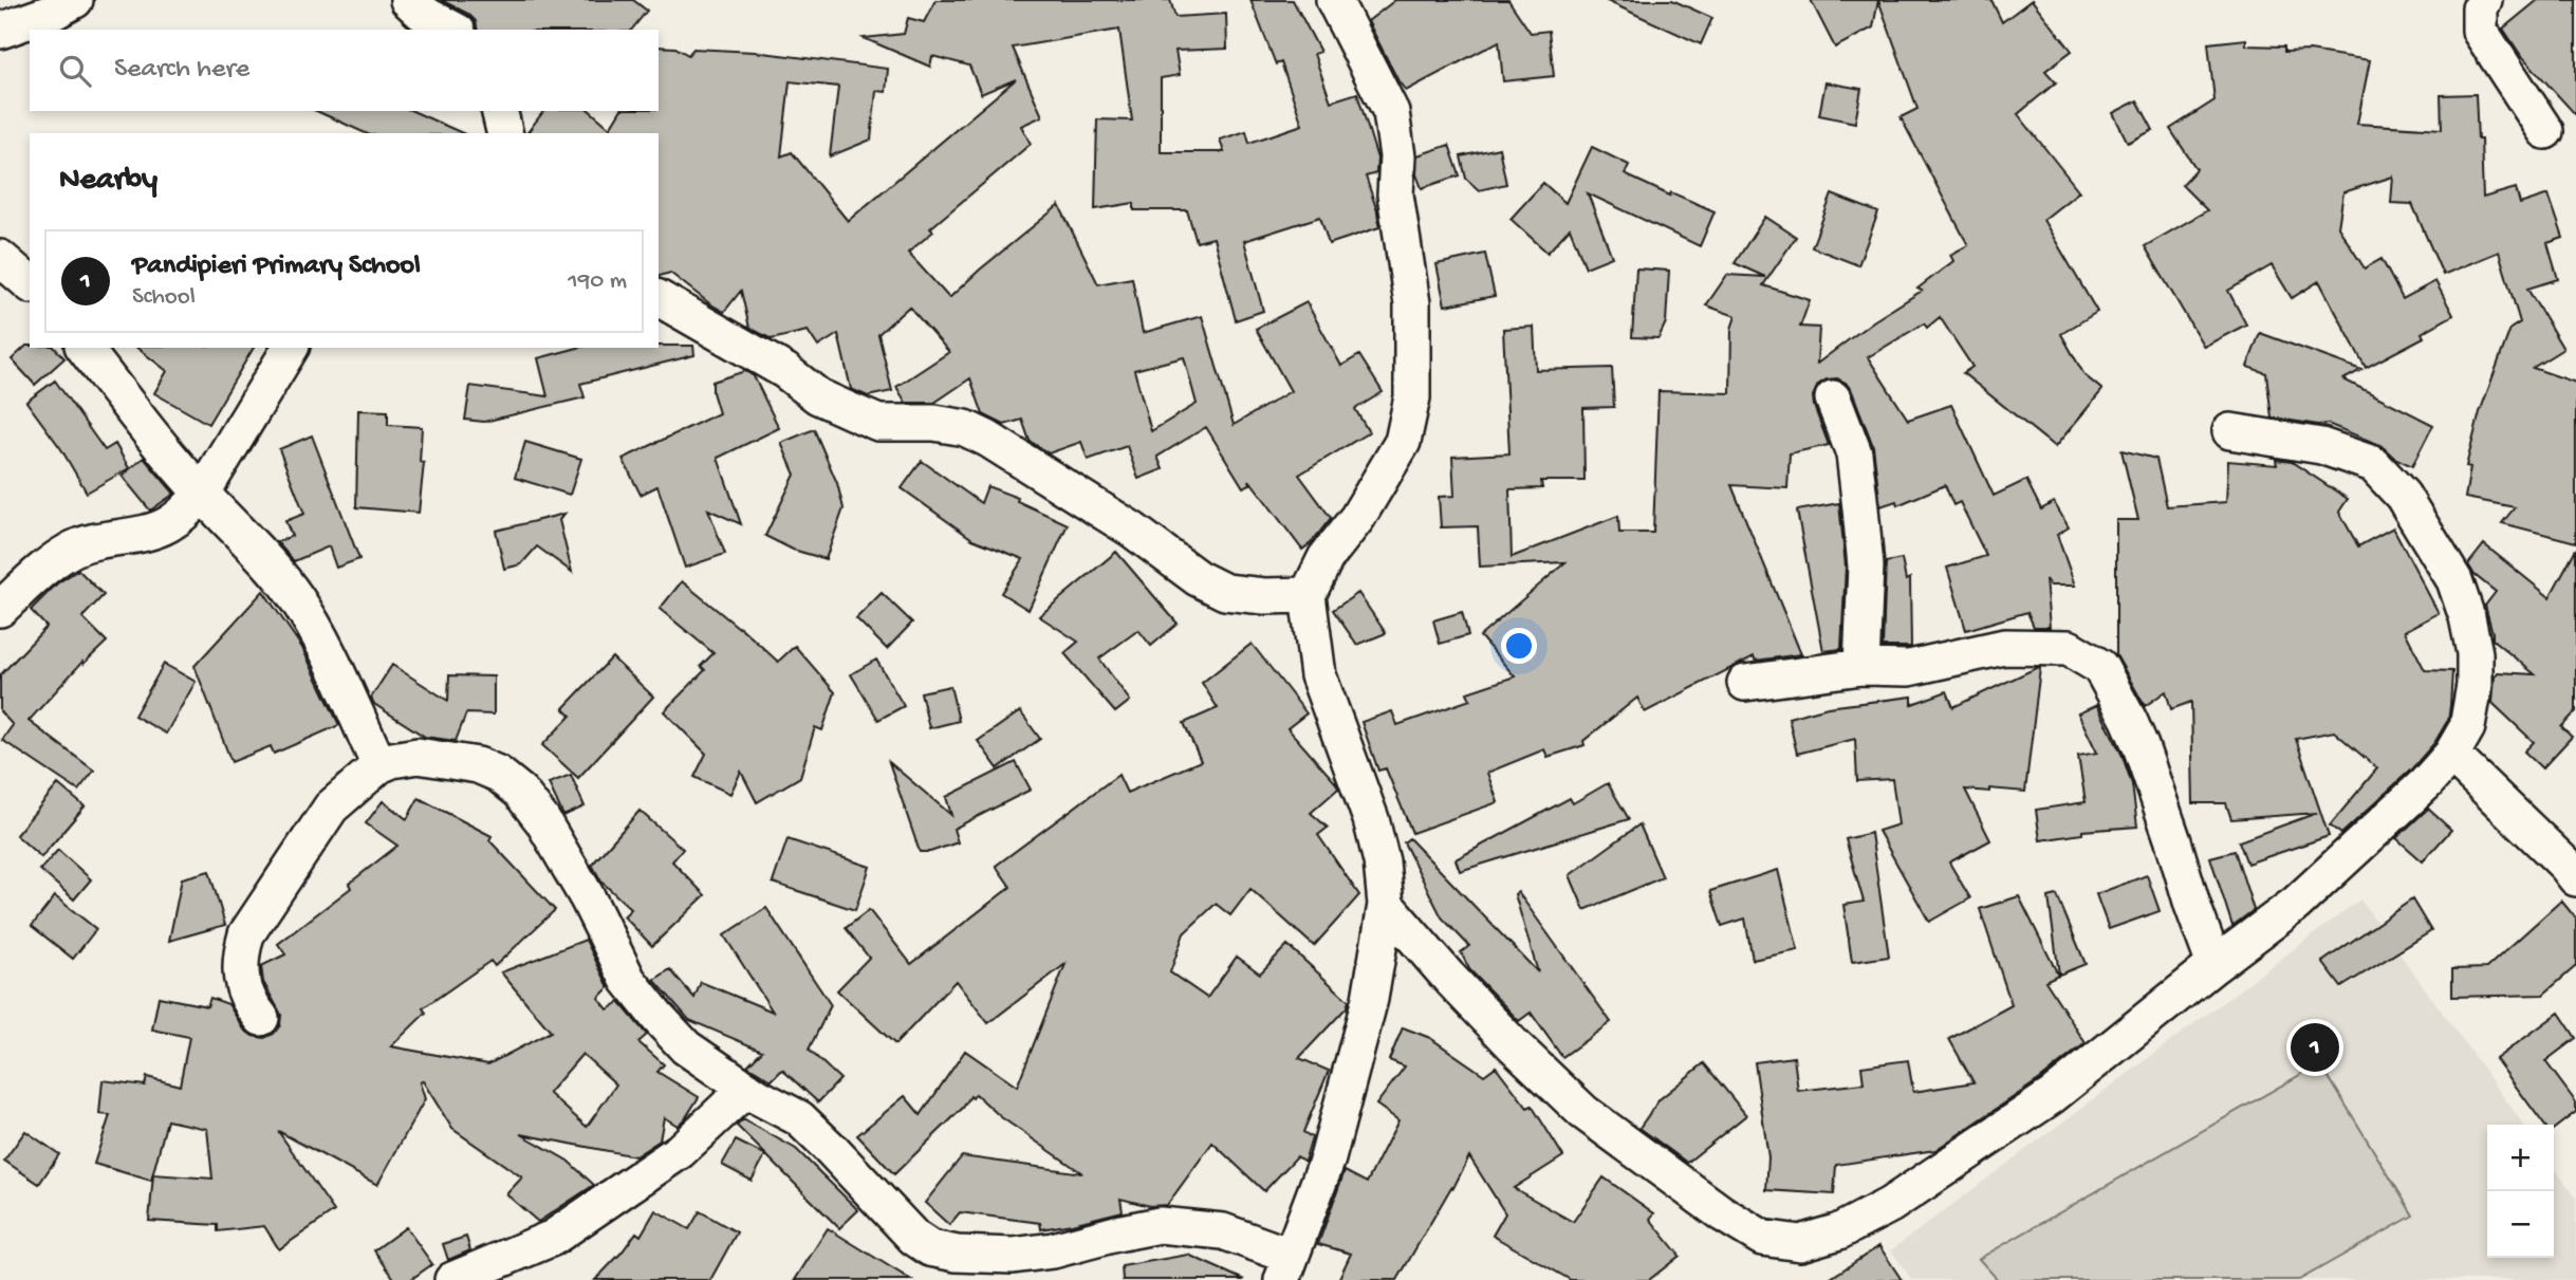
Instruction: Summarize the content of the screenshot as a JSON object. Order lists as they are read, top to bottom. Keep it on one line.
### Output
{"page":{"search":"Search here","heading":"Nearby","list":[{"mark":"1","name":"Pandipieri Primary School","note":"School","value":"190 m"}],"pins":"1","map_buttons":["+","−"]}}
